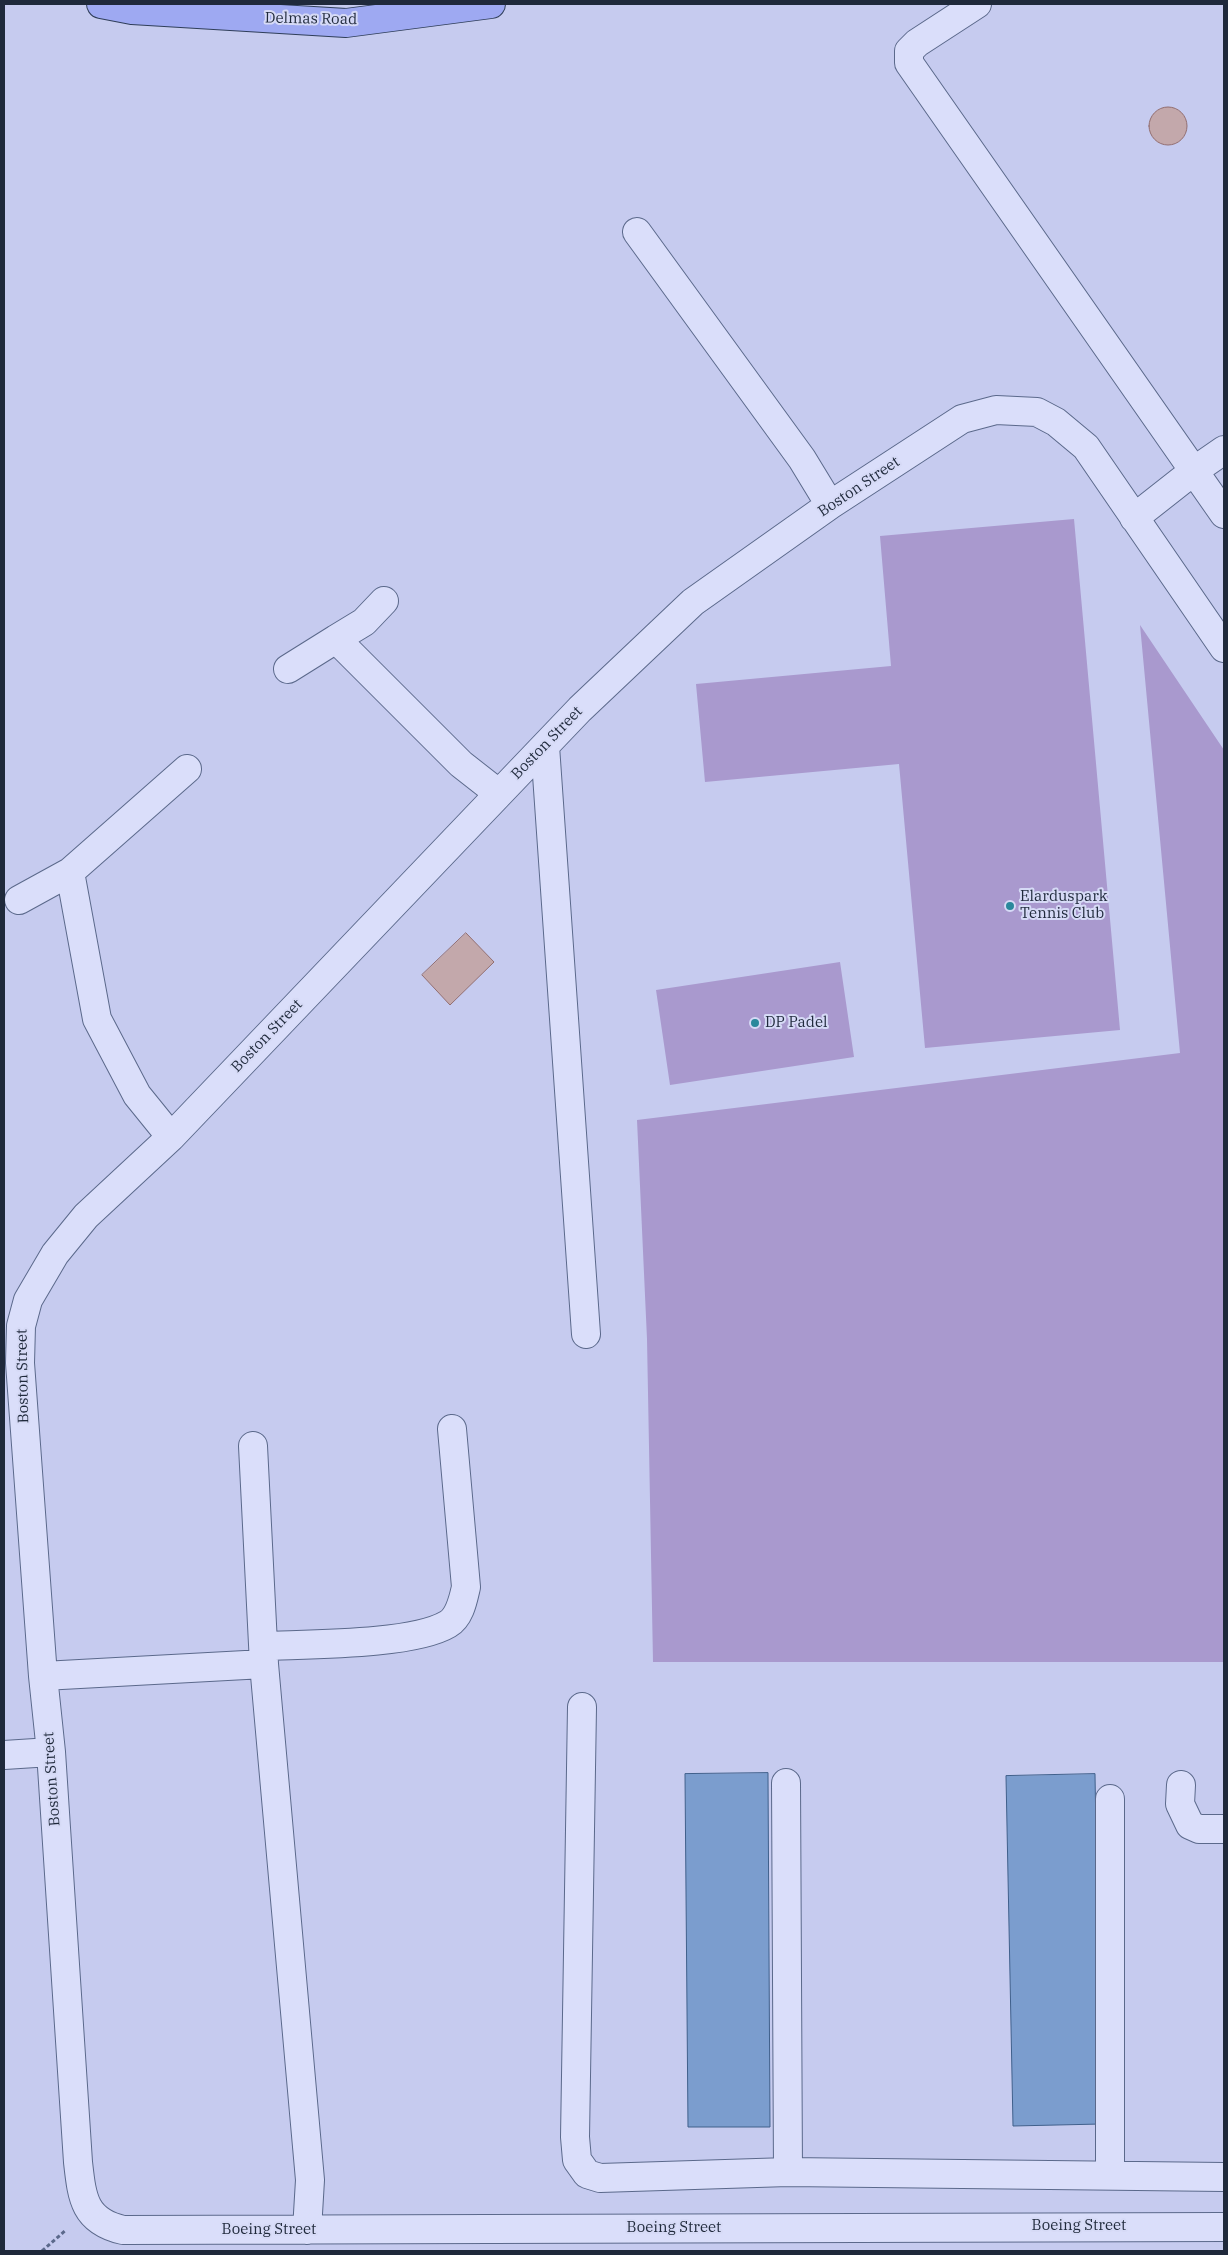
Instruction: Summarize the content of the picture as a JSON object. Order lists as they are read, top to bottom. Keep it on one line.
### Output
{"streets":{"main road":["Delmas Road"],"street":["Boston Street","Boeing Street"]},"crossings":[["Boston Street","Boeing Street"]],"places":["Elarduspark Tennis Club","DP Padel"]}
